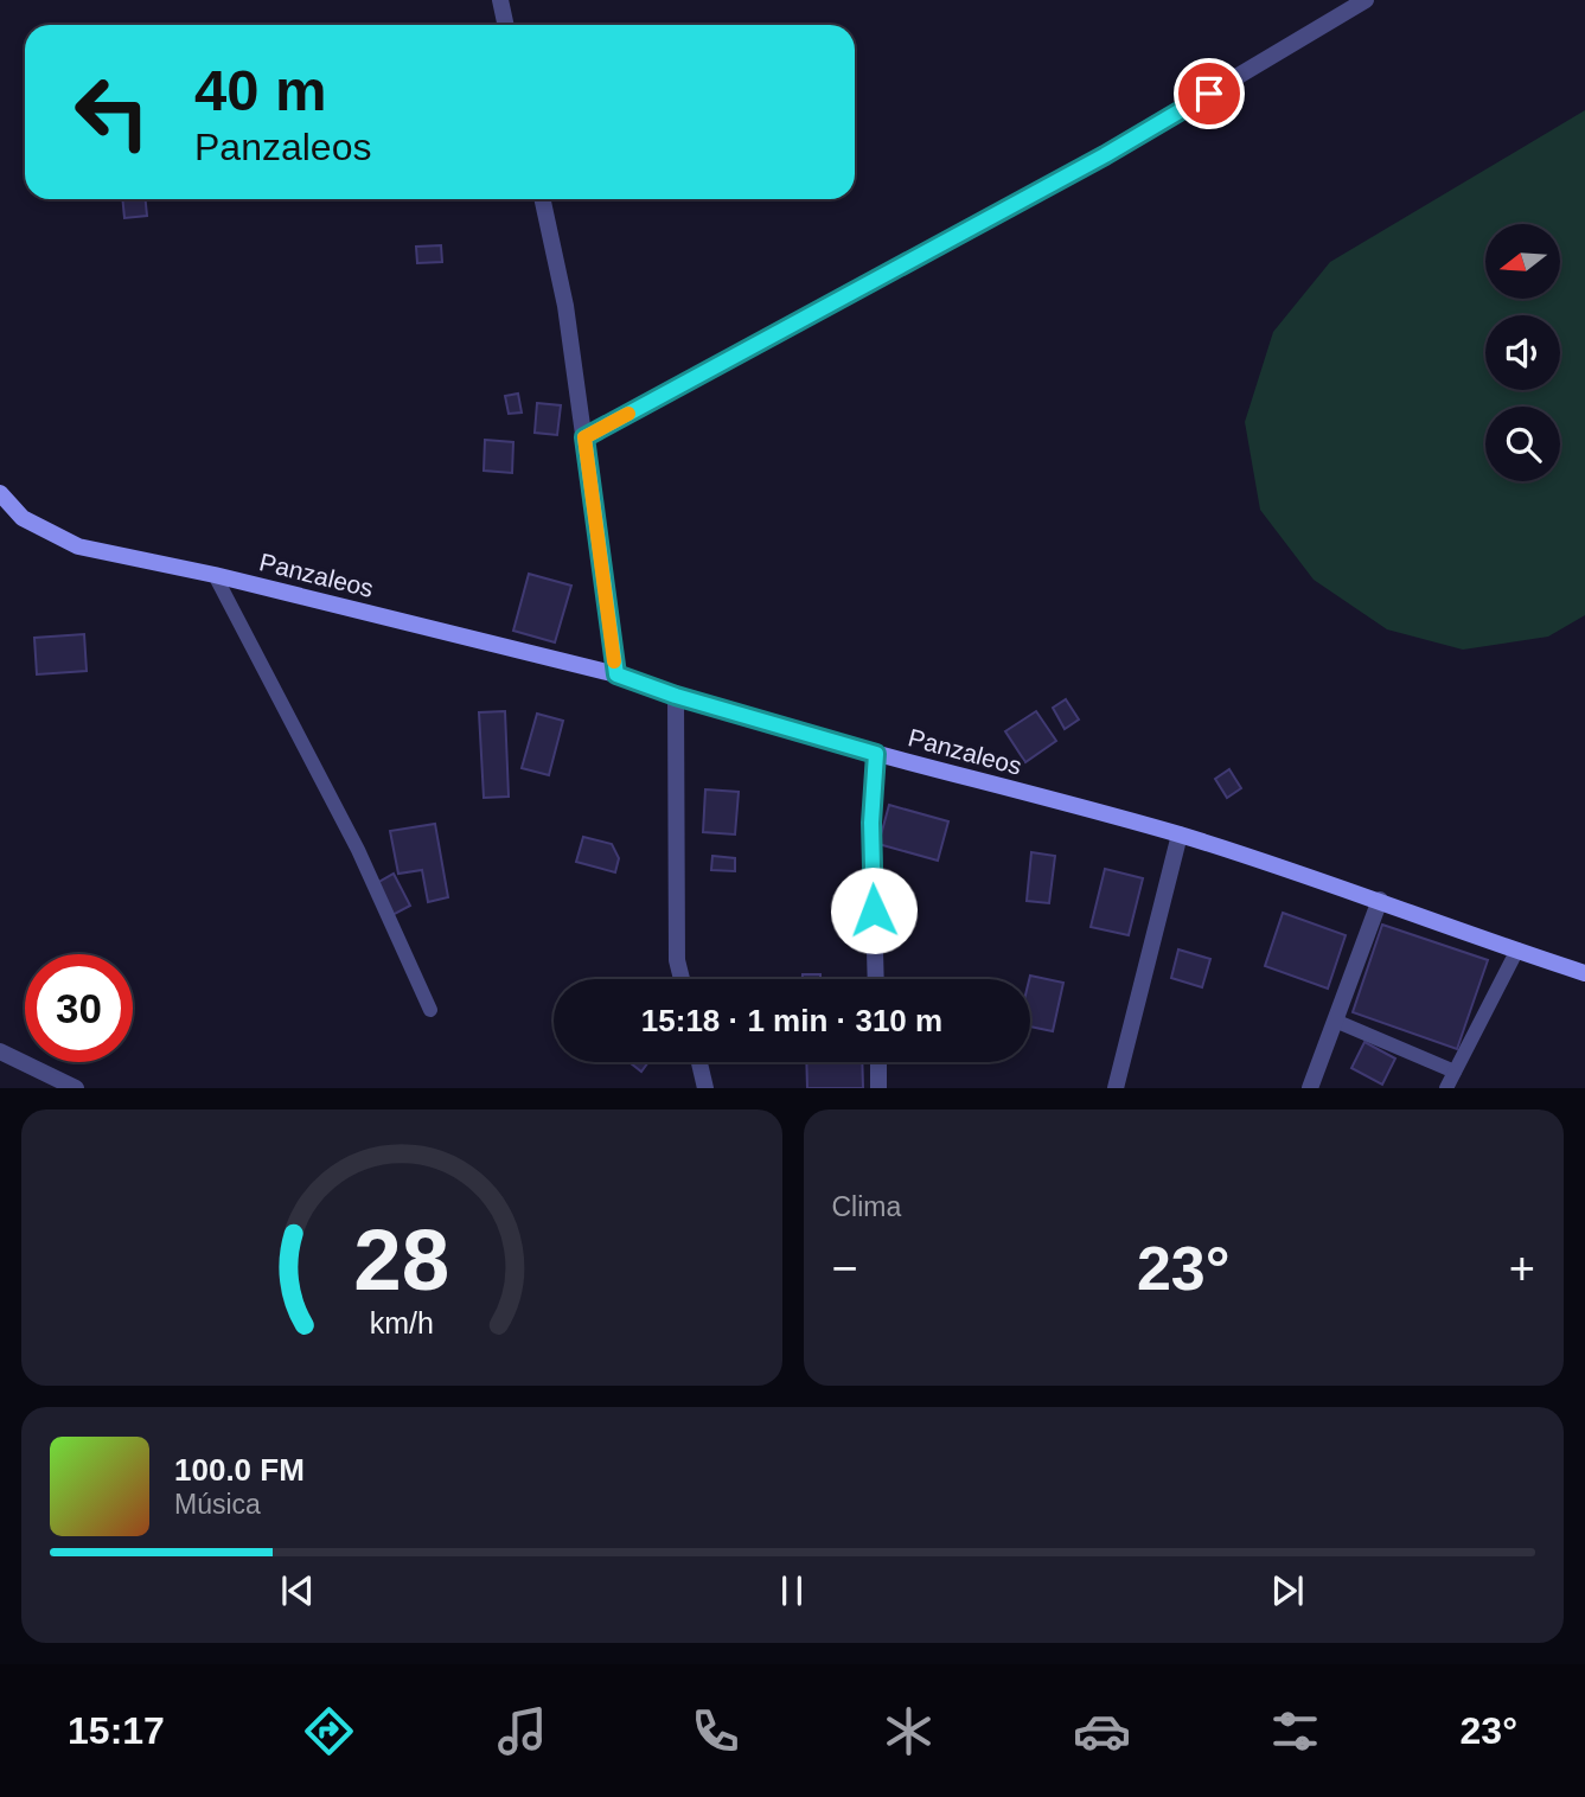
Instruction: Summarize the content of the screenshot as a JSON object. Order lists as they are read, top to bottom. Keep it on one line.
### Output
{"streets":{"street":["Panzaleos"]},"north":"left","page":{"turn":["40 m","Panzaleos"],"limit":"30","trip":"15:18 · 1 min · 310 m","tile":"Clima","heat":["−","23°","+"],"song":["100.0 FM","Música"],"tabs":["15:17","23°"],"gauge":["28","km/h"]}}
